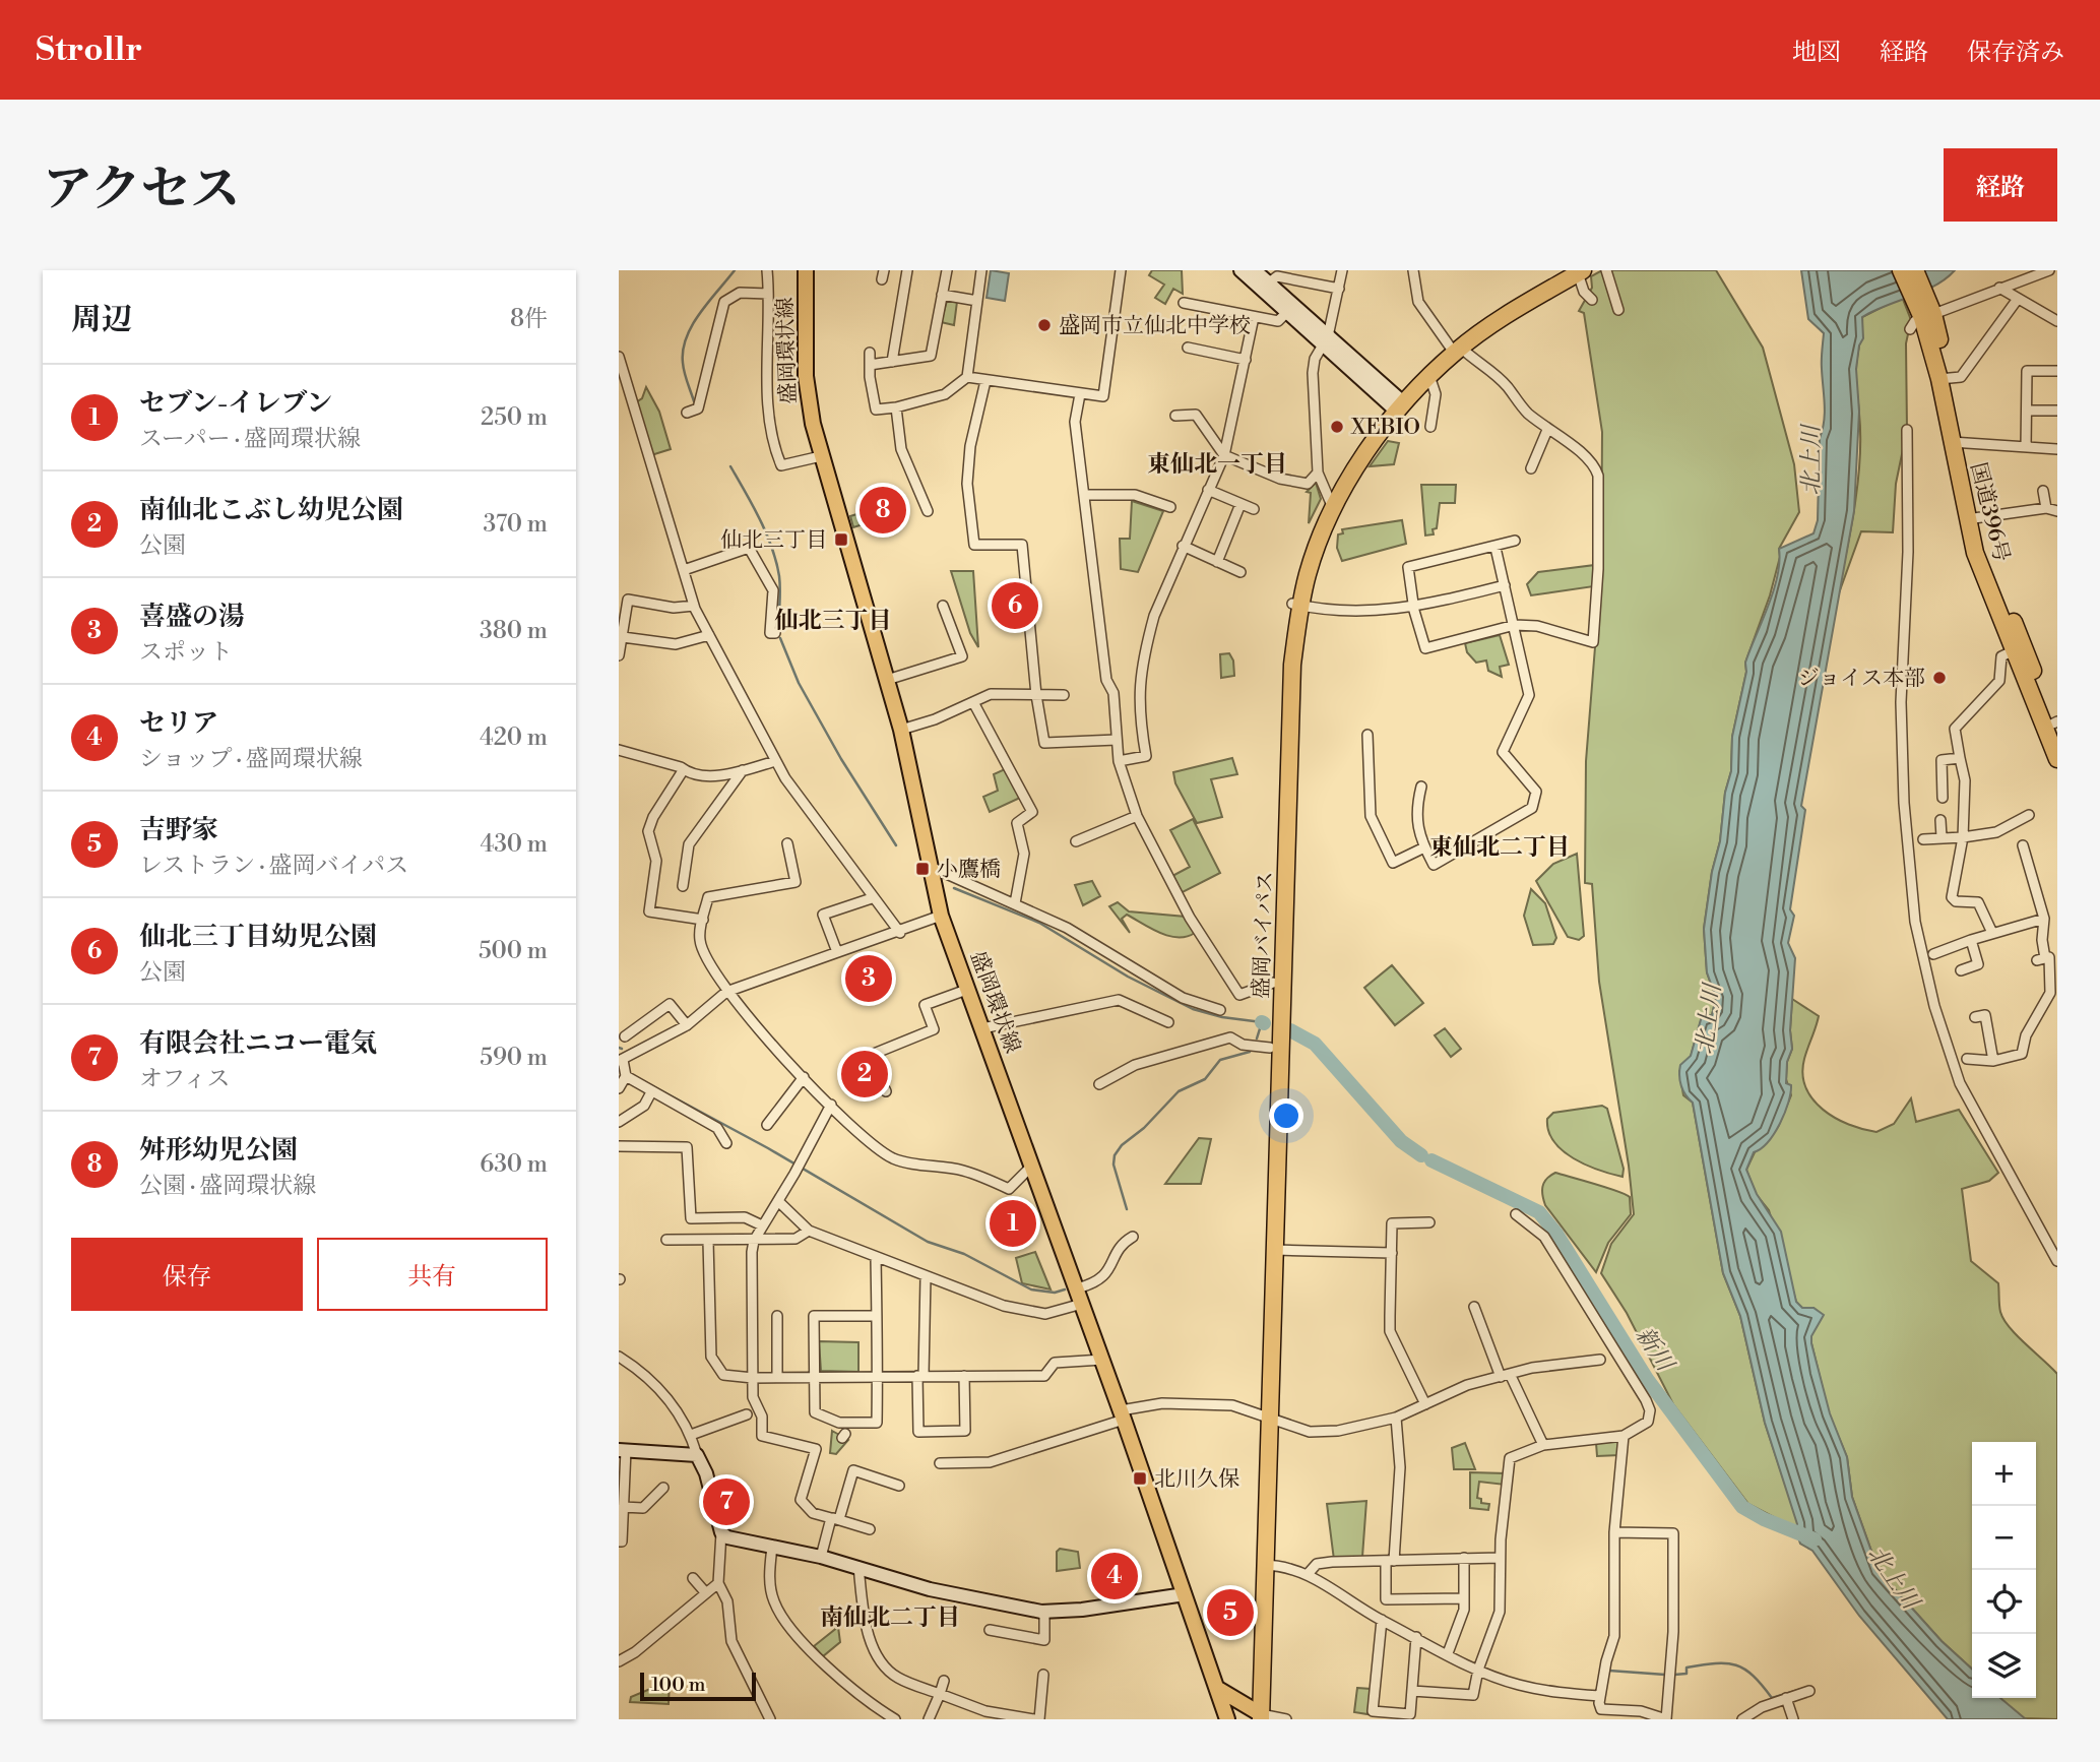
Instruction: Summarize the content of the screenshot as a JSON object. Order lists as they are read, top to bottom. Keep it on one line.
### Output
{"streets":{"highway":["国道396号","盛岡バイパス"],"main road":["盛岡環状線"]},"districts":["東仙北一丁目","仙北三丁目","東仙北二丁目","南仙北二丁目"],"water":["北上川","新川"],"places":{"other":["盛岡市立仙北中学校","XEBIO","ジョイス本部"],"transit":["仙北三丁目","小鷹橋","北川久保"]},"scale_bar":"100 m","page":{"header":"Strollr","nav":["地図","経路","保存済み"],"title":"アクセス","buttons":["経路",["保存","共有"]],"heading":["周辺","8件"],"list":[{"mark":"1","name":"セブン-イレブン","note":"スーパー · 盛岡環状線","value":"250 m"},{"mark":"2","name":"南仙北こぶし幼児公園","note":"公園","value":"370 m"},{"mark":"3","name":"喜盛の湯","note":"スポット","value":"380 m"},{"mark":"4","name":"セリア","note":"ショップ · 盛岡環状線","value":"420 m"},{"mark":"5","name":"吉野家","note":"レストラン · 盛岡バイパス","value":"430 m"},{"mark":"6","name":"仙北三丁目幼児公園","note":"公園","value":"500 m"},{"mark":"7","name":"有限会社ニコー電気","note":"オフィス","value":"590 m"},{"mark":"8","name":"舛形幼児公園","note":"公園 · 盛岡環状線","value":"630 m"}],"pins":["8","6","3","2","1","7","4","5"],"map_buttons":["+","−"],"scale":"100 m"}}
